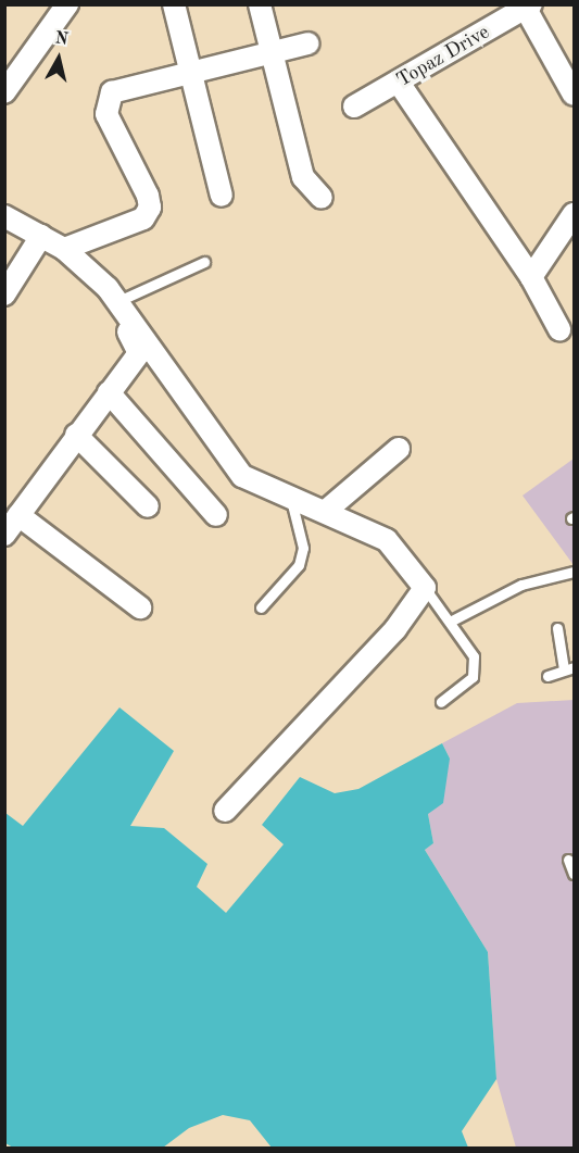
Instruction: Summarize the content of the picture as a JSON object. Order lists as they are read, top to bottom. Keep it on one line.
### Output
{"streets":{"street":["Topaz Drive"]},"north":"top"}
